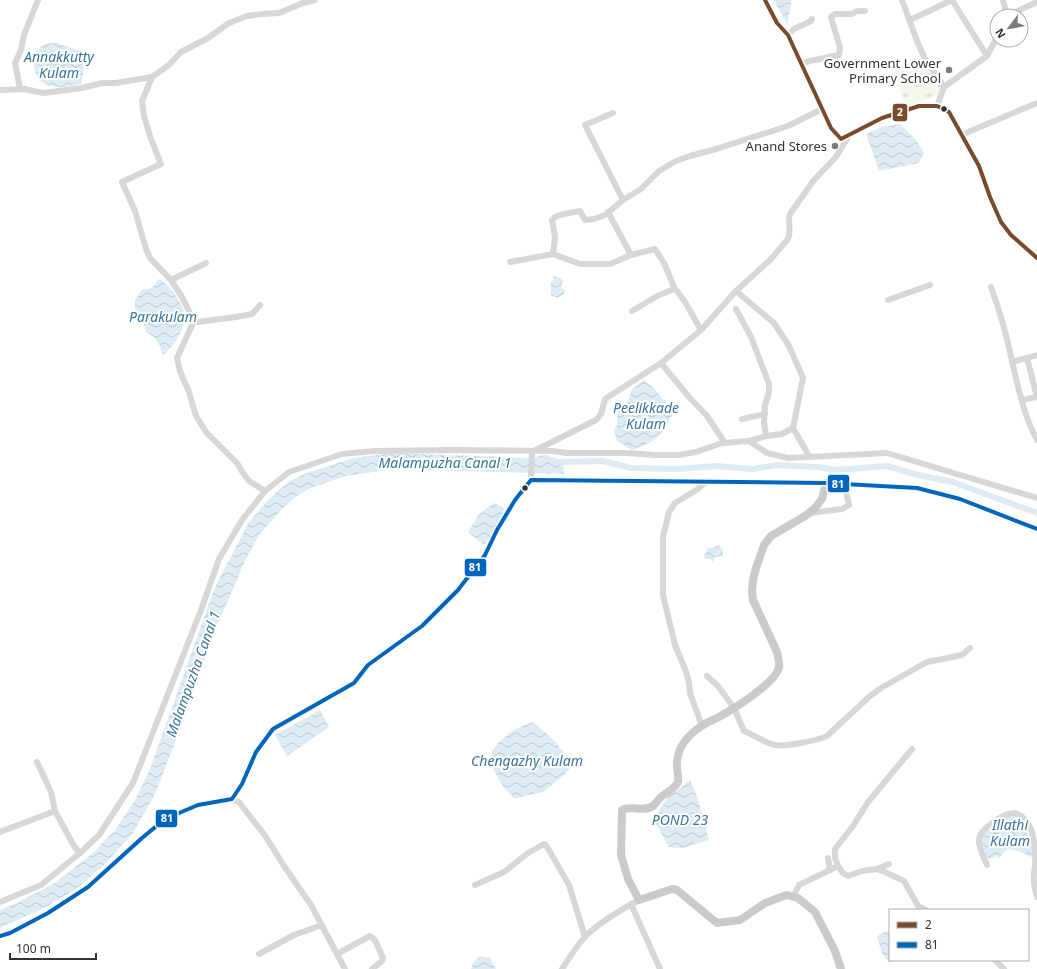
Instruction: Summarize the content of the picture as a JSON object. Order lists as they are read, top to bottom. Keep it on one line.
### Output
{"water":["Annakkutty Kulam","Parakulam","Peelikkade Kulam","Malampuzha Canal 1","Chengazhy Kulam","POND 23","Illathi Kulam"],"places":["Government Lower Primary School","Anand Stores"],"lines":["transit line 2","transit line 81"],"legend":["2","81"],"scale_bar":"100 m","north":"bottom left"}
